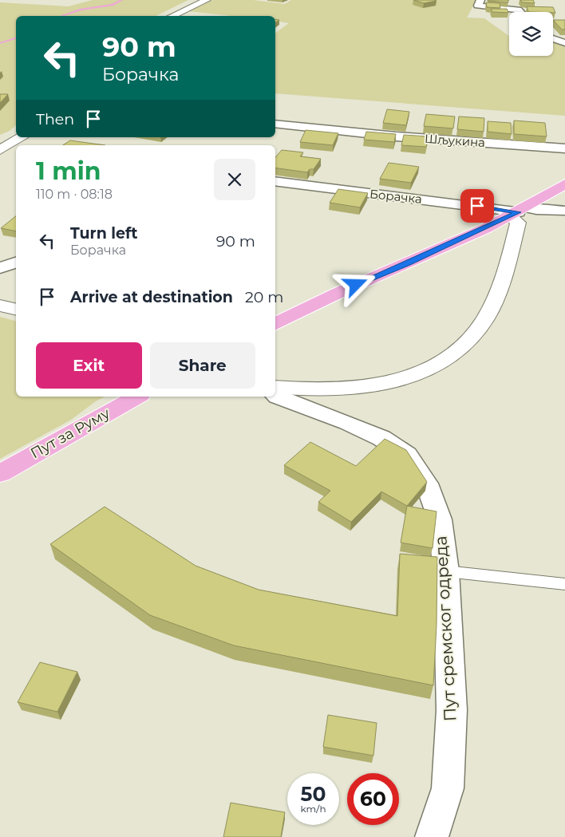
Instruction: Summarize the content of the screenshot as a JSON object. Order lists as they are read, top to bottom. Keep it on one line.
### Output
{"streets":{"main road":["Пут за Руму"],"street":["Шљукина","Борачка","Пут сремског одреда"]},"page":{"turn":["90 m","Борачка"],"then":"Then","heading":["1 min","110 m · 08:18"],"list":[{"name":"Turn left","note":"Борачка","value":"90 m"},{"name":"Arrive at destination","value":"20 m"}],"buttons":["Exit","Share"],"speed":"50 km/h","limit":"60"}}
